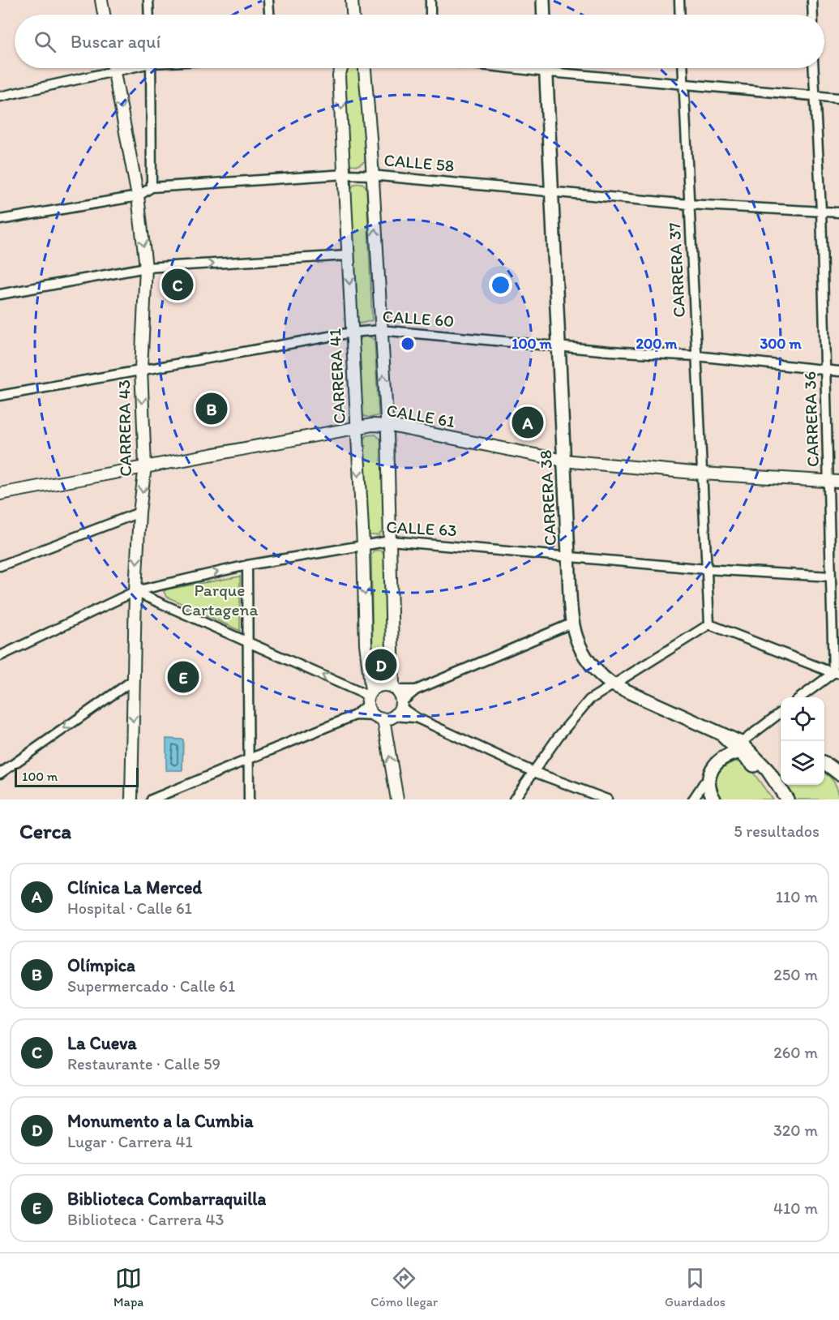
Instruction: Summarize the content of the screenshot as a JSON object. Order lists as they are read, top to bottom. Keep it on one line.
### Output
{"streets":{"main road":["CARRERA 38"],"street":["CALLE 58","CARRERA 37","CALLE 60","CARRERA 41","CALLE 61","CARRERA 36","CARRERA 43","CALLE 63"]},"crossings":[["CALLE 58","CARRERA 37"],["CALLE 58","CARRERA 41"],["CALLE 58","CARRERA 36"],["CALLE 58","CARRERA 43"],["CALLE 58","CARRERA 38"],["CARRERA 37","CALLE 60"],["CARRERA 37","CALLE 61"],["CARRERA 37","CALLE 63"],["CALLE 60","CARRERA 41"],["CALLE 60","CARRERA 36"],["CALLE 60","CARRERA 43"],["CALLE 60","CARRERA 38"],["CARRERA 41","CALLE 61"],["CARRERA 41","CALLE 63"],["CALLE 61","CARRERA 36"],["CALLE 61","CARRERA 43"],["CALLE 61","CARRERA 38"],["CARRERA 36","CALLE 63"],["CARRERA 43","CALLE 63"],["CARRERA 38","CALLE 63"]],"one_way":["CARRERA 43"],"parks":["Parque Cartagena"],"scale_bar":"100 m","page":{"search":"Buscar aquí","pins":["C","B","A","D","E"],"scale":"100 m","heading":["Cerca","5 resultados"],"list":[{"mark":"A","name":"Clínica La Merced","note":"Hospital · Calle 61","value":"110 m"},{"mark":"B","name":"Olímpica","note":"Supermercado · Calle 61","value":"250 m"},{"mark":"C","name":"La Cueva","note":"Restaurante · Calle 59","value":"260 m"},{"mark":"D","name":"Monumento a la Cumbia","note":"Lugar · Carrera 41","value":"320 m"},{"mark":"E","name":"Biblioteca Combarraquilla","note":"Biblioteca · Carrera 43","value":"410 m"}],"nav":["Mapa","Cómo llegar","Guardados"]},"rings":["100 m","200 m","300 m"]}
